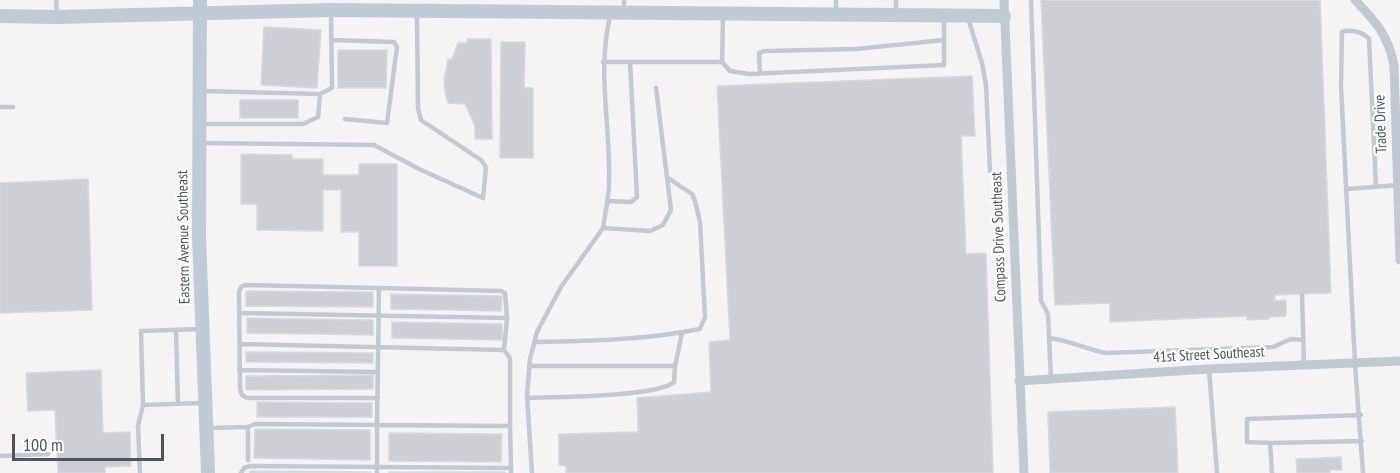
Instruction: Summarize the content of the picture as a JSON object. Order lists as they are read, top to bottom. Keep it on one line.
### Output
{"streets":{"street":["Trade Drive","Eastern Avenue Southeast","Compass Drive Southeast","41st Street Southeast"]},"crossings":[["Compass Drive Southeast","41st Street Southeast"]],"scale_bar":"100 m"}
